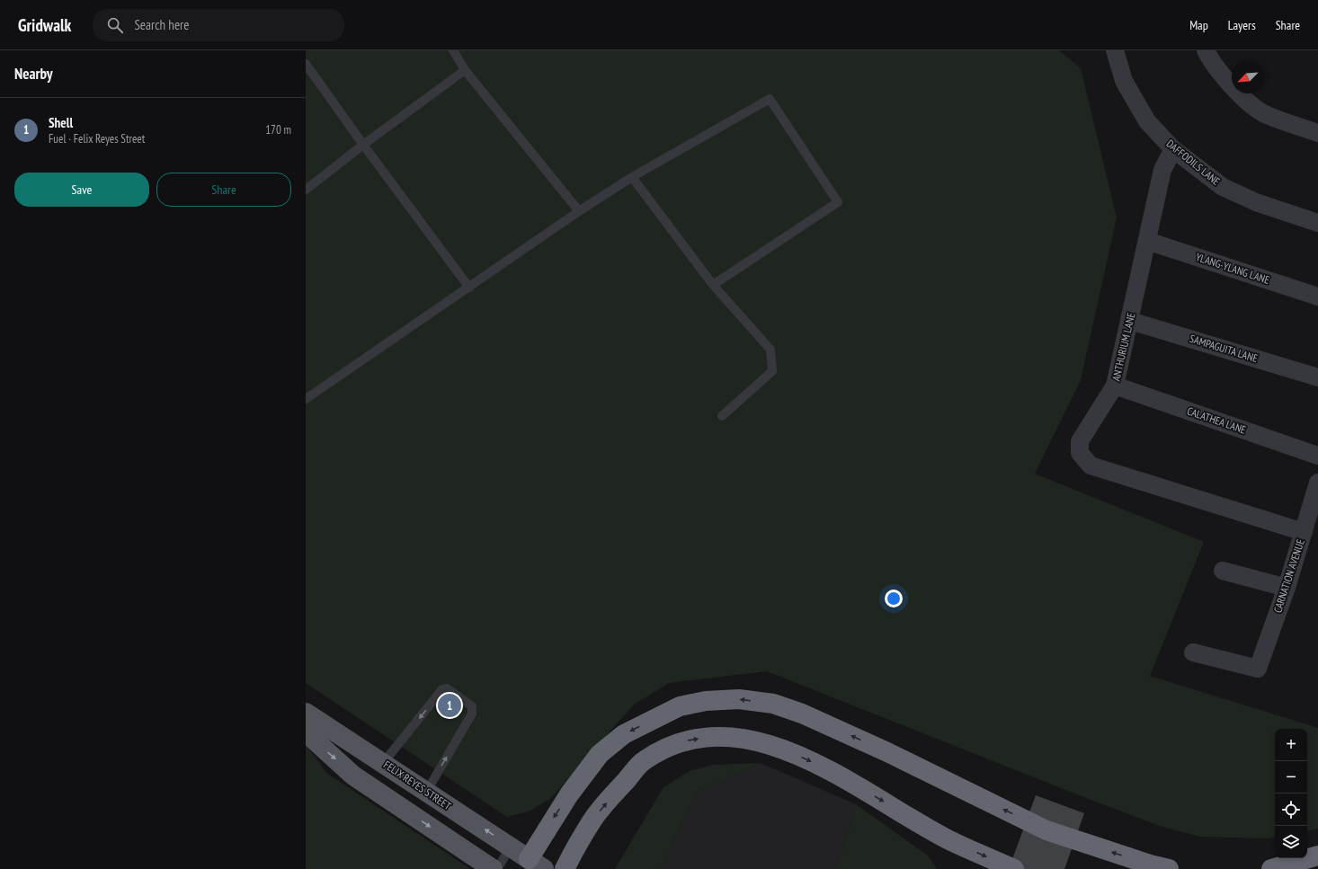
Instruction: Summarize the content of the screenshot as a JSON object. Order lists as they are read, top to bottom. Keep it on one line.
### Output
{"streets":{"main road":["FELIX REYES STREET"],"street":["DAFFODILS LANE","YLANG-YLANG LANE","ANTHURIUM LANE","SAMPAGUITA LANE","CALATHEA LANE","CARNATION AVENUE"]},"crossings":[["DAFFODILS LANE","ANTHURIUM LANE"],["YLANG-YLANG LANE","ANTHURIUM LANE"],["ANTHURIUM LANE","SAMPAGUITA LANE"],["ANTHURIUM LANE","CALATHEA LANE"],["ANTHURIUM LANE","CARNATION AVENUE"]],"north":"bottom left","page":{"header":"Gridwalk","search":"Search here","nav":["Map","Layers","Share"],"heading":"Nearby","list":[{"mark":"1","name":"Shell","note":"Fuel · Felix Reyes Street","value":"170 m"}],"buttons":["Save","Share"],"pins":"1","map_buttons":["+","−"]}}
